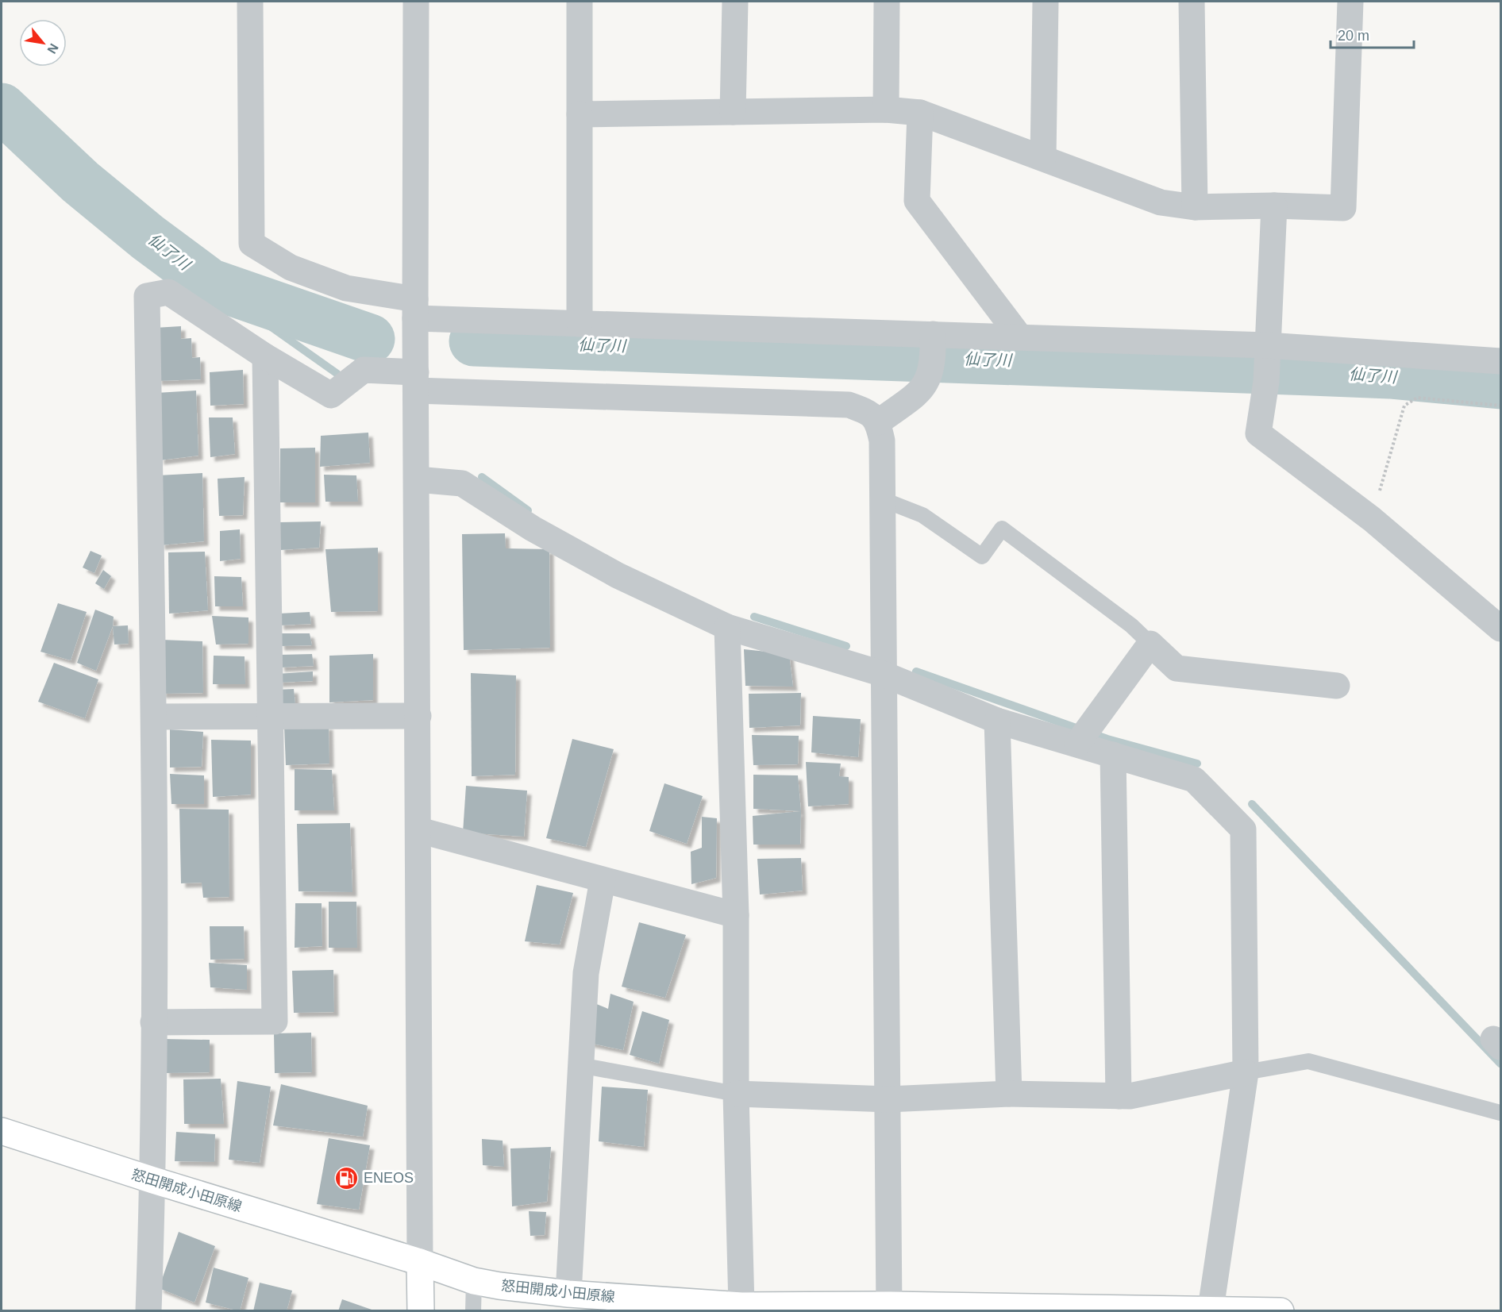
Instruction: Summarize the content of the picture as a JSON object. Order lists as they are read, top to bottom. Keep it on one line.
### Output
{"streets":{"main road":["怒田開成小田原線"]},"water":["仙了川"],"places":{"fuel station":["ENEOS"]},"scale_bar":"20 m","north":"bottom right"}
